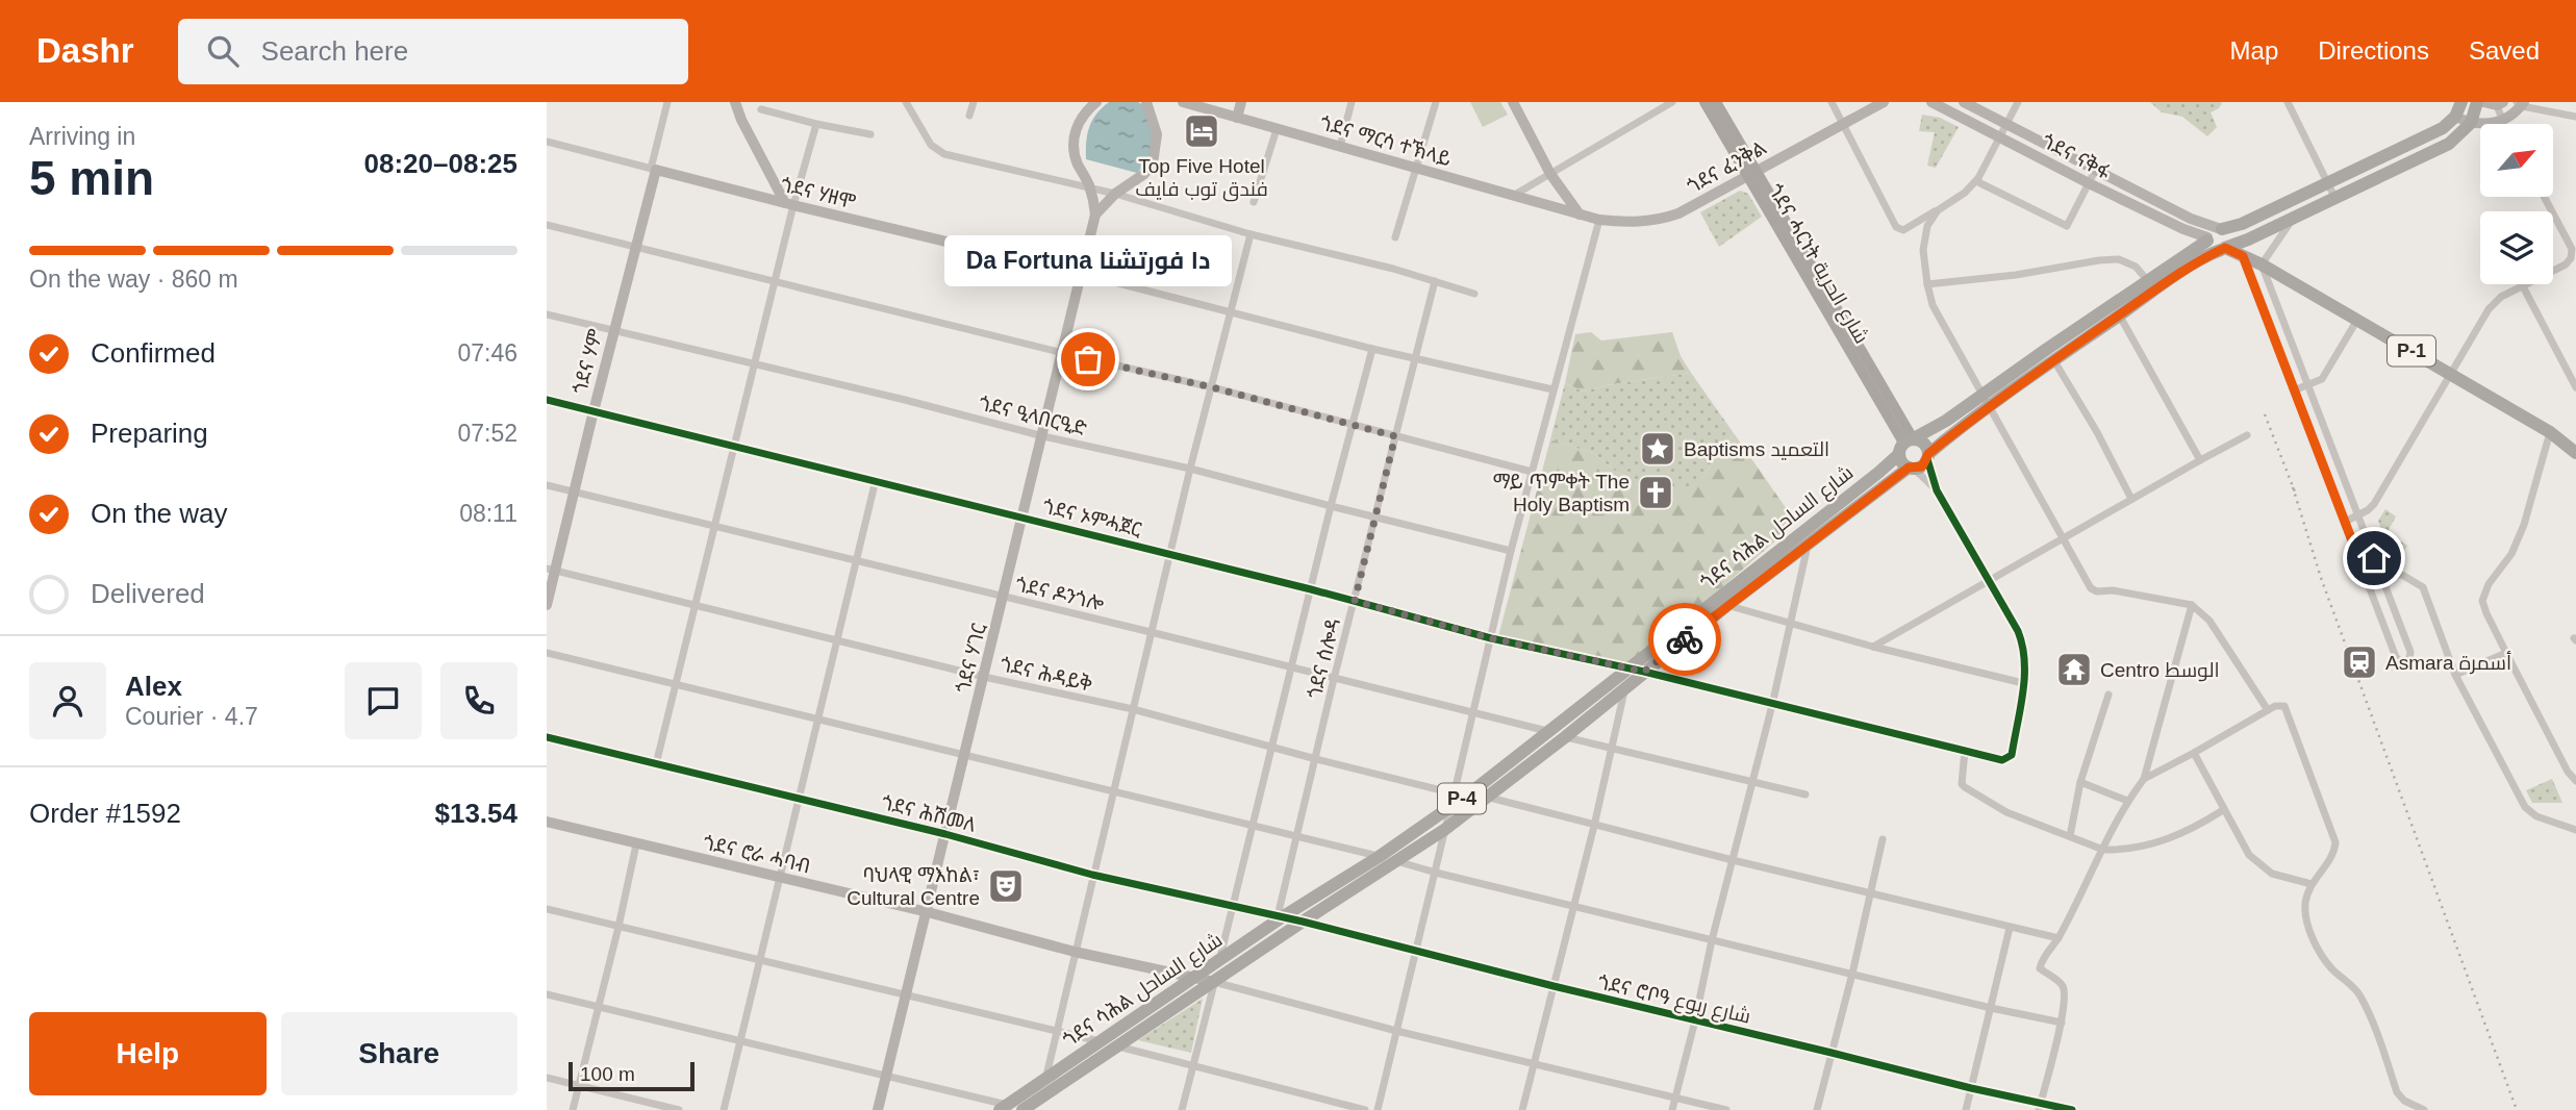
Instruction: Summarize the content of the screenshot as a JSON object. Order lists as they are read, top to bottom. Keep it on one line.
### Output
{"streets":{"highway":["P-1","ጎደና ሳሕል شارع الساحل","P-4"],"main road":["ጎደና ሓርነት شارع الحرية"],"street":["ጎደና ማርሳ ተኽላይ","ጎደና ናቅፋ","ጎደና ፈንቅል","ጎደና ሃዘሞ","ጎደና ሃም","ጎደና ዒላበርዒድ","ጎደና ኦምሓጀር","ጎደና ዶንጎሎ","ጎደና ሃገር","ጎደና ሰሎዳ","ጎደና ሕዳይቅ","ጎደና ሕሽመለ","ጎደና ሮራ ሓባብ","ጎደና ሮቦዓ شارع ربوع"]},"crossings":[["ጎደና ማርሳ ተኽላይ","ጎደና ፈንቅል"],["ጎደና ፈንቅል","ጎደና ሓርነት شارع الحرية"],["ጎደና ሃዘሞ","ጎደና ሃም"],["ጎደና ሃዘሞ","ጎደና ሃገር"],["ጎደና ሓርነት شارع الحرية","ጎደና ሳሕል شارع الساحل"],["ጎደና ሃም","ጎደና ዒላበርዒድ"],["ጎደና ሃም","ጎደና ኦምሓጀር"],["ጎደና ሃም","ጎደና ዶንጎሎ"],["ጎደና ሃም","ጎደና ሕዳይቅ"],["ጎደና ዒላበርዒድ","ጎደና ሃገር"],["ጎደና ዒላበርዒድ","ጎደና ሰሎዳ"],["ጎደና ኦምሓጀር","ጎደና ሳሕል شارع الساحل"],["ጎደና ኦምሓጀር","ጎደና ሃገር"],["ጎደና ኦምሓጀር","ጎደና ሰሎዳ"],["ጎደና ሳሕል شارع الساحل","ጎደና ዶንጎሎ"],["ጎደና ሳሕል شارع الساحل","ጎደና ሰሎዳ"],["ጎደና ሳሕል شارع الساحل","ጎደና ሕዳይቅ"],["ጎደና ሳሕል شارع الساحل","P-4"],["ጎደና ሳሕል شارع الساحل","ጎደና ሕሽመለ"],["ጎደና ሳሕል شارع الساحل","ጎደና ሮራ ሓባብ"],["ጎደና ሳሕል شارع الساحل","ጎደና ሮቦዓ شارع ربوع"],["ጎደና ዶንጎሎ","ጎደና ሃገር"],["ጎደና ዶንጎሎ","ጎደና ሰሎዳ"],["ጎደና ሃገር","ጎደና ሕዳይቅ"],["ጎደና ሃገር","ጎደና ሕሽመለ"],["ጎደና ሃገር","ጎደና ሮራ ሓባብ"],["ጎደና ሰሎዳ","ጎደና ሕዳይቅ"],["ጎደና ሰሎዳ","ጎደና ሕሽመለ"],["ጎደና ሕሽመለ","ጎደና ሮቦዓ شارع ربوع"]],"places":{"hotel":["Top Five Hotel فندق توب فايف"],"other":["Da Fortuna دا فورتشنا"],"place":["Baptisms التعميد"],"church":["ማይ ጥምቀት The Holy Baptism"],"station":["Asmara أسمرة"],"temple":["Centro الوسط"],"theatre":["ባህላዊ ማእከል፣ Cultural Centre"]},"scale_bar":"100 m","north":"top right","page":{"header":"Dashr","search":"Search here","nav":["Map","Directions","Saved"],"heading":["5 min","Arriving in","08:20–08:25"],"panel":["Alex","Courier · 4.7","Order #1592","$13.54"],"bar":"On the way · 860 m","bubble":"Da Fortuna دا فورتشنا","list":[["Confirmed","07:46"],["Preparing","07:52"],["On the way","08:11"],"Delivered"],"buttons":["Help","Share"],"scale":"100 m"}}
